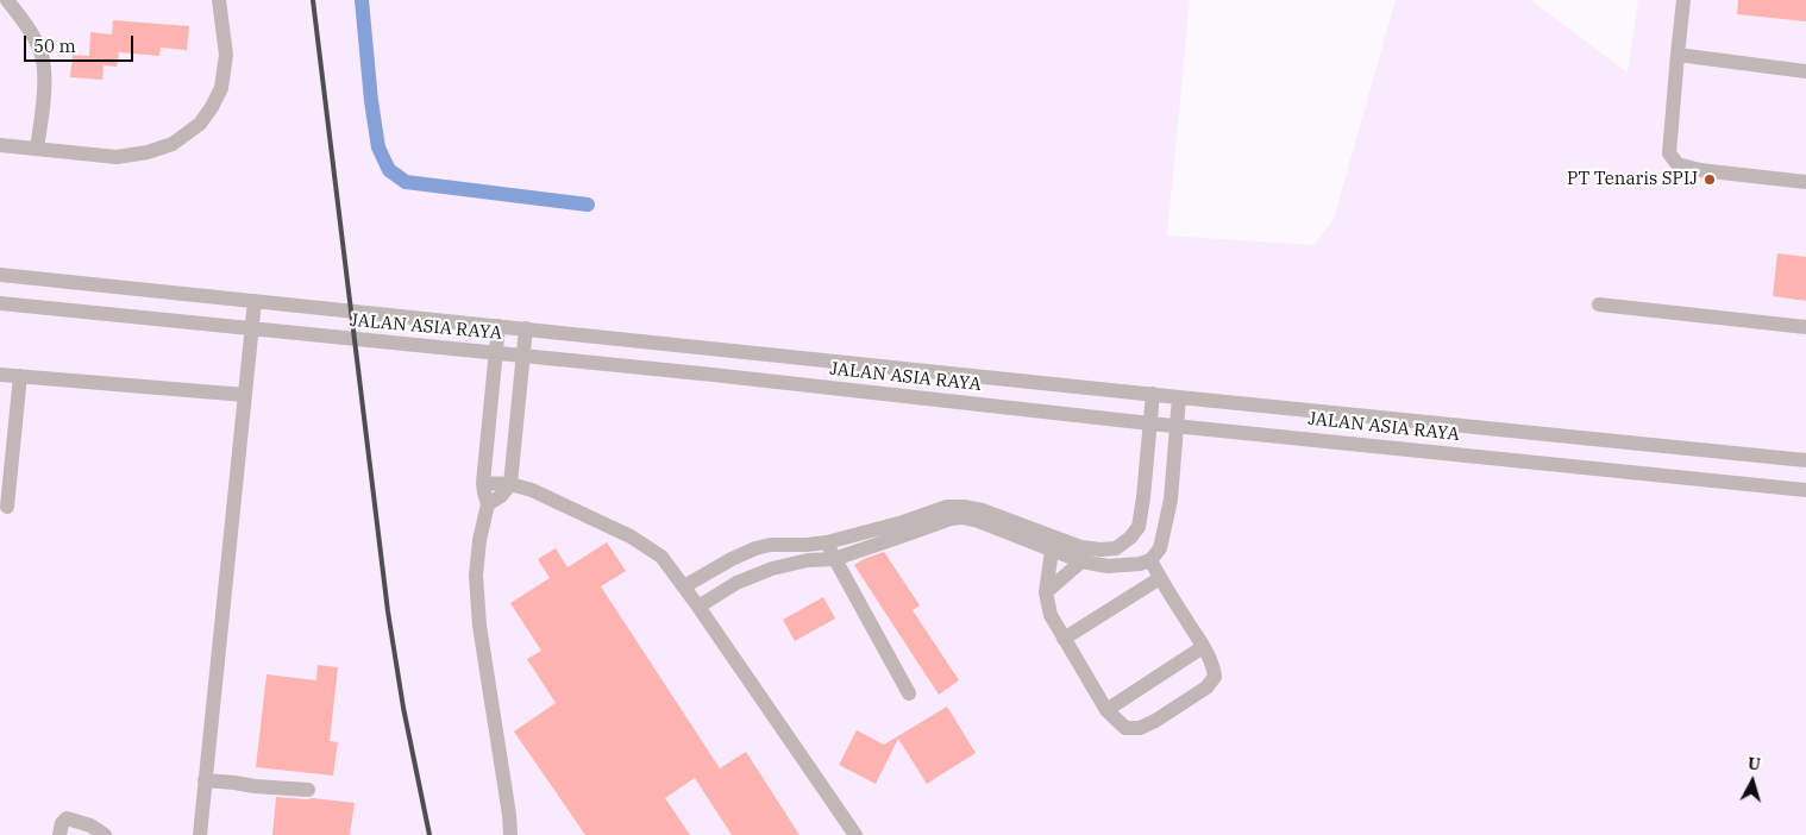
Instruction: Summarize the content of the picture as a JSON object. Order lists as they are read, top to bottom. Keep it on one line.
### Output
{"streets":{"street":["JALAN ASIA RAYA"]},"places":["PT Tenaris SPIJ"],"scale_bar":"50 m","north":"top"}
